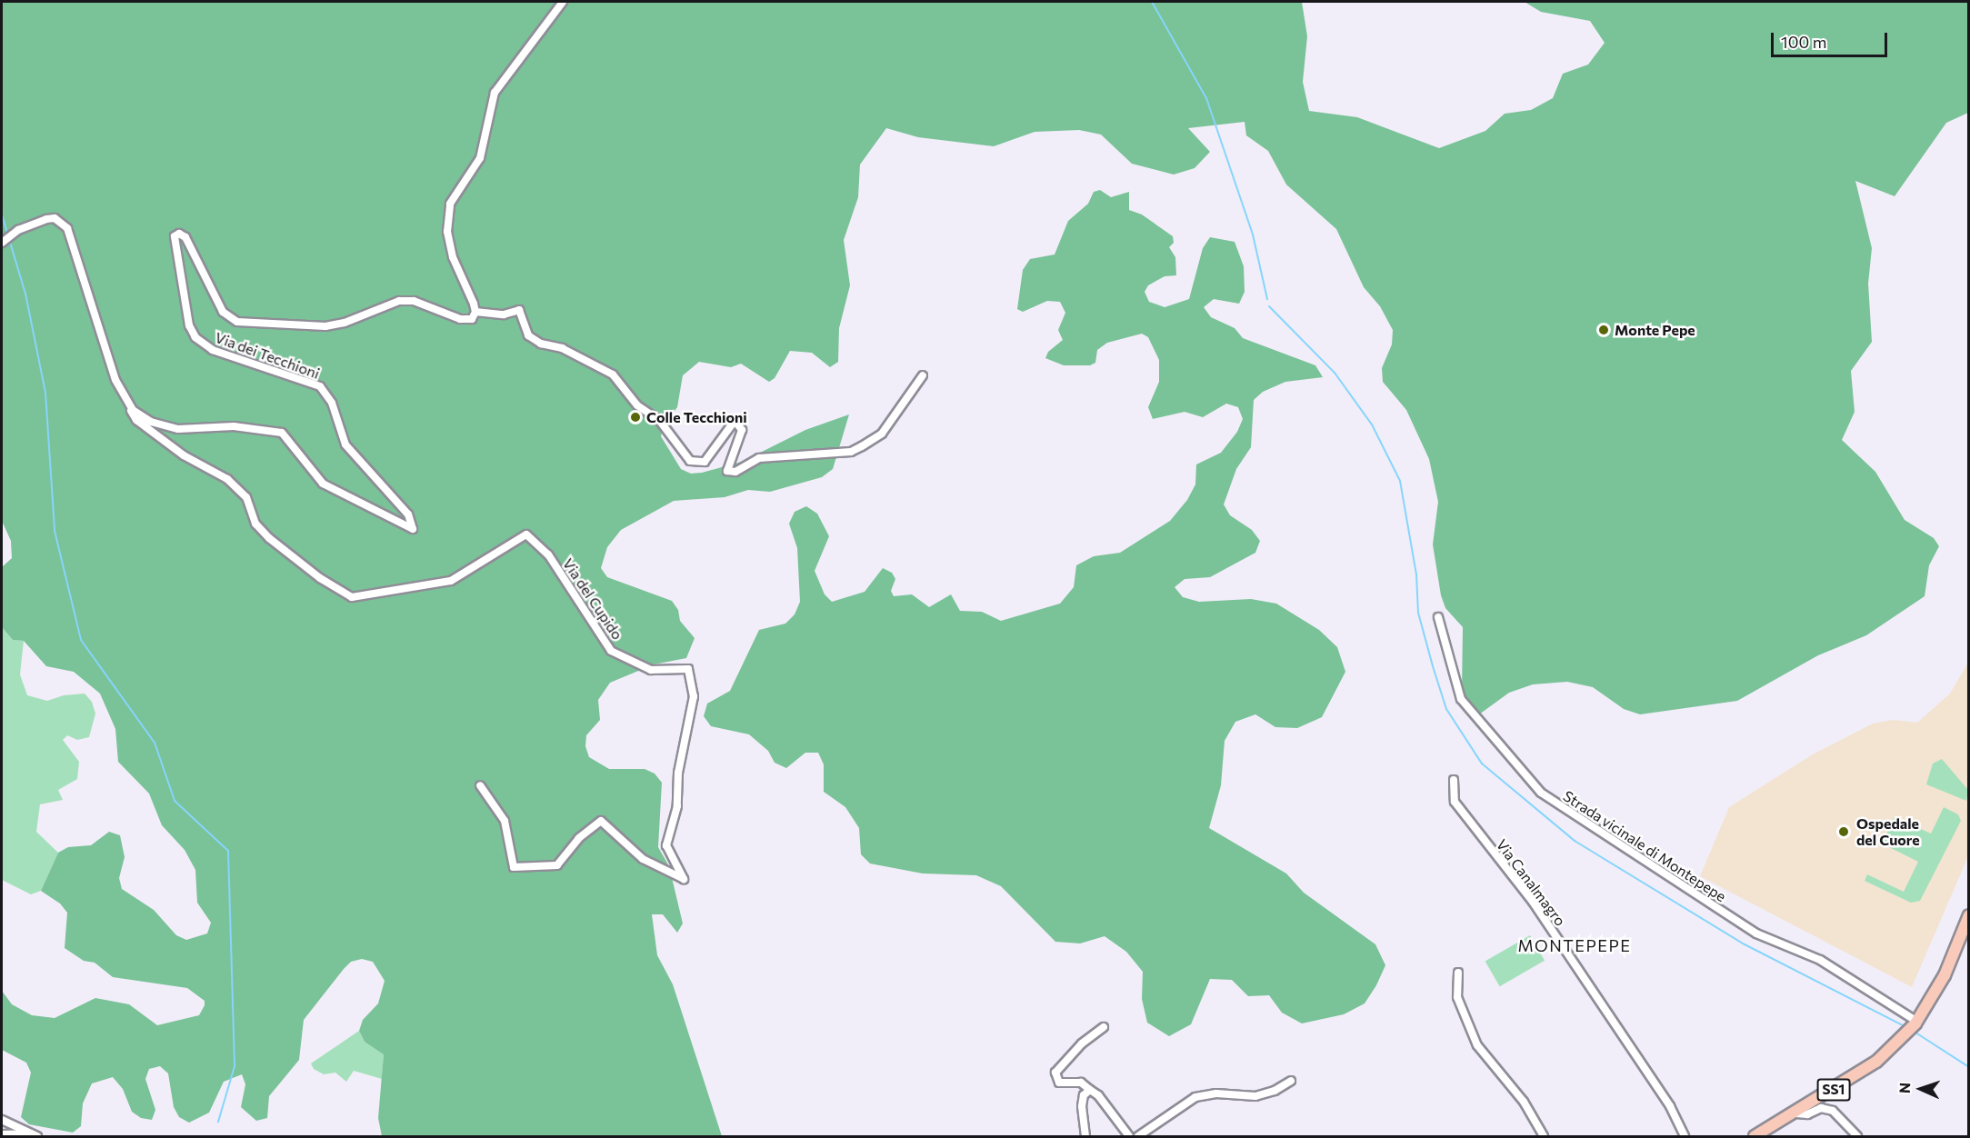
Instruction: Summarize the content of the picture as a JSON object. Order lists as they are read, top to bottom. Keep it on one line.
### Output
{"streets":{"main road":["SS1"],"street":["Via dei Tecchioni","Via del Cupido","Strada vicinale di Montepepe","Via Canalmagro"]},"crossings":[["Via dei Tecchioni","Via del Cupido"],["Strada vicinale di Montepepe","SS1"]],"districts":["MONTEPEPE"],"places":["Monte Pepe","Colle Tecchioni","Ospedale del Cuore"],"scale_bar":"100 m","north":"left"}
